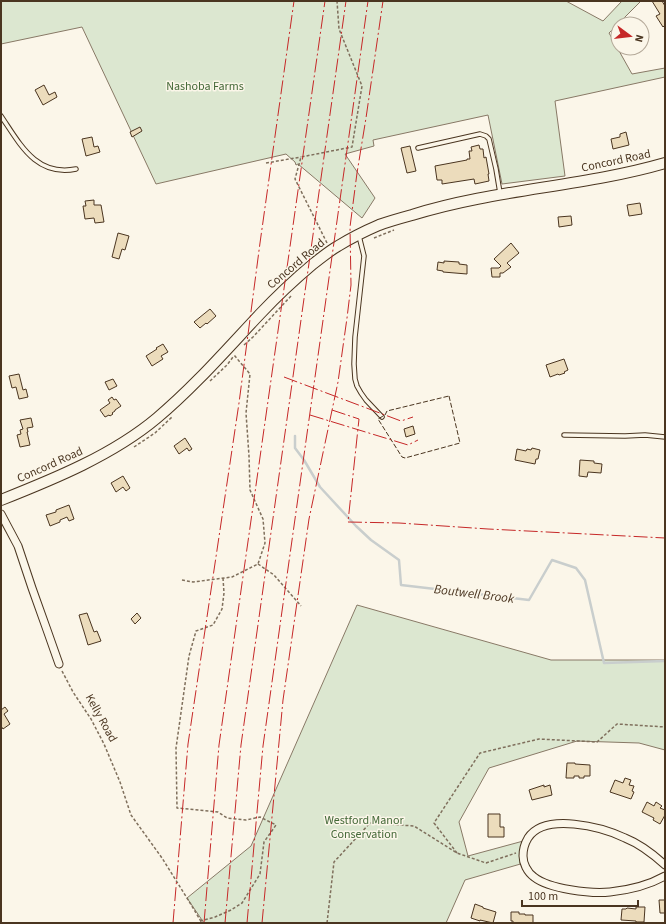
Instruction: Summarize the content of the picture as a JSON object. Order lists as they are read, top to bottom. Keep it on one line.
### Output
{"streets":{"main road":["Concord Road"],"path":["Kelly Road"]},"water":["Boutwell Brook"],"parks":["Nashoba Farms","Westford Manor Conservation"],"scale_bar":"100 m","north":"right"}
